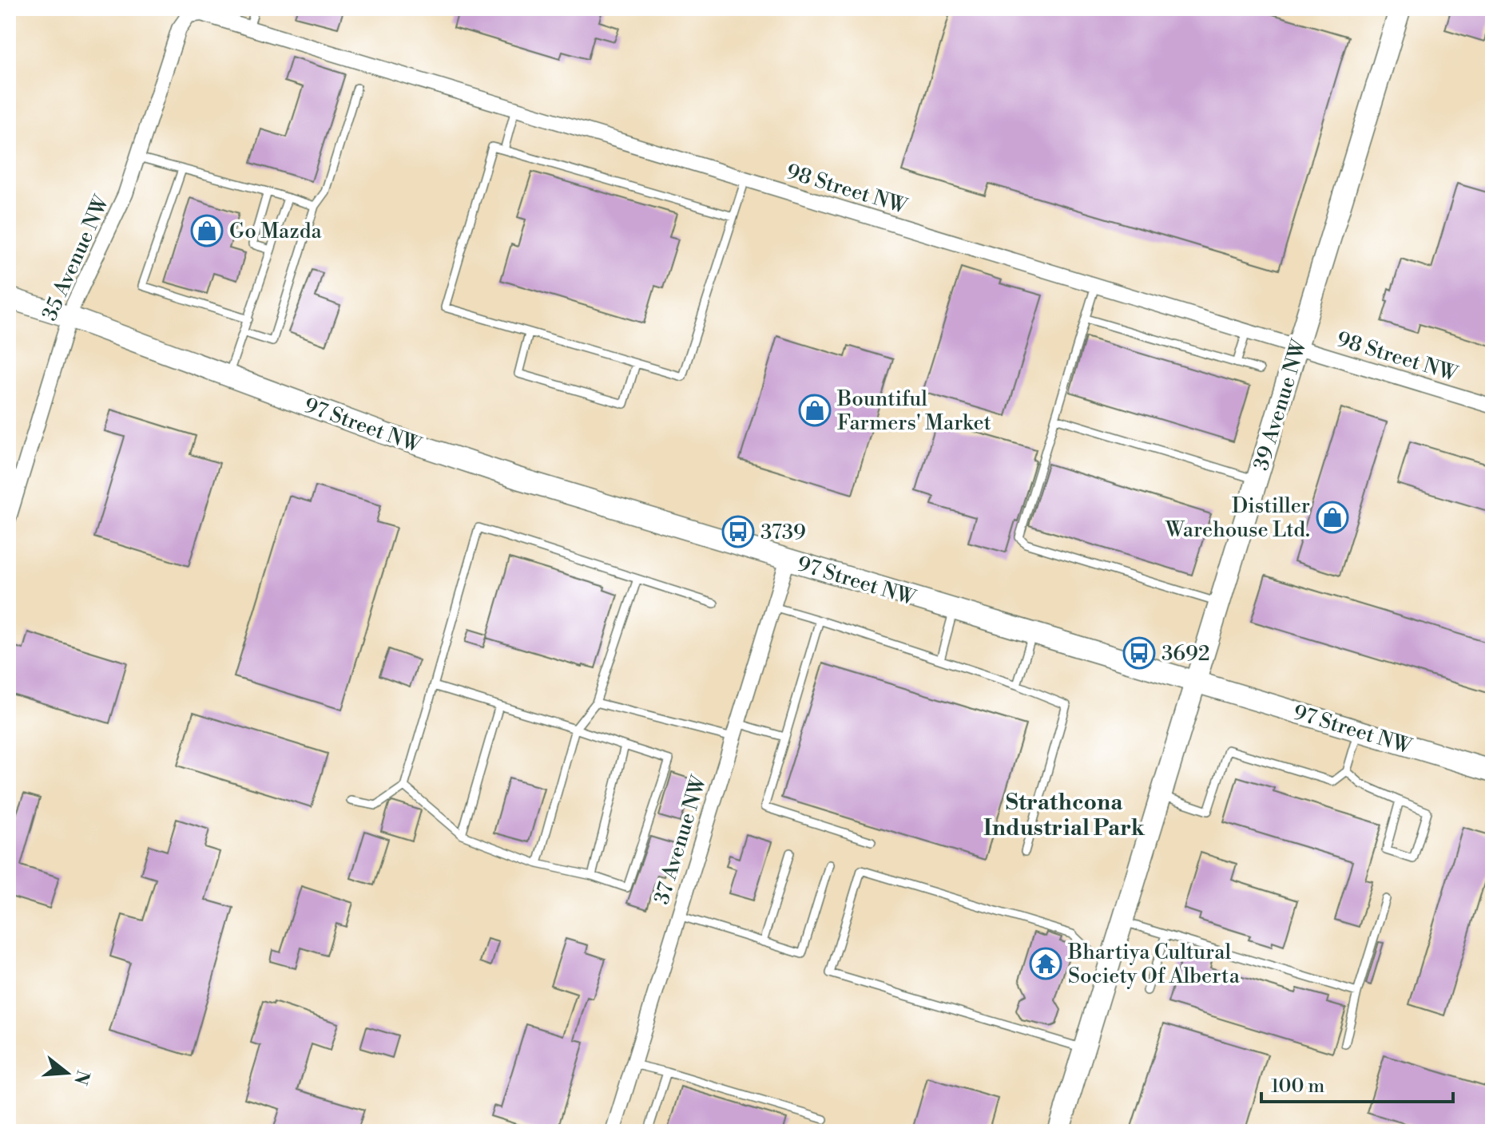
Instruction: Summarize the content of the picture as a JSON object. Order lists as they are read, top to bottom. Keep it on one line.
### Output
{"streets":{"street":["98 Street NW","35 Avenue NW","39 Avenue NW","97 Street NW","37 Avenue NW"]},"crossings":[["98 Street NW","35 Avenue NW"],["98 Street NW","39 Avenue NW"],["35 Avenue NW","97 Street NW"],["39 Avenue NW","97 Street NW"],["97 Street NW","37 Avenue NW"]],"districts":["Strathcona Industrial Park"],"places":{"shop":["Go Mazda","Bountiful Farmers' Market","Distiller Warehouse Ltd."],"bus stop":["3739","3692"],"temple":["Bhartiya Cultural Society Of Alberta"]},"scale_bar":"100 m","north":"right"}
